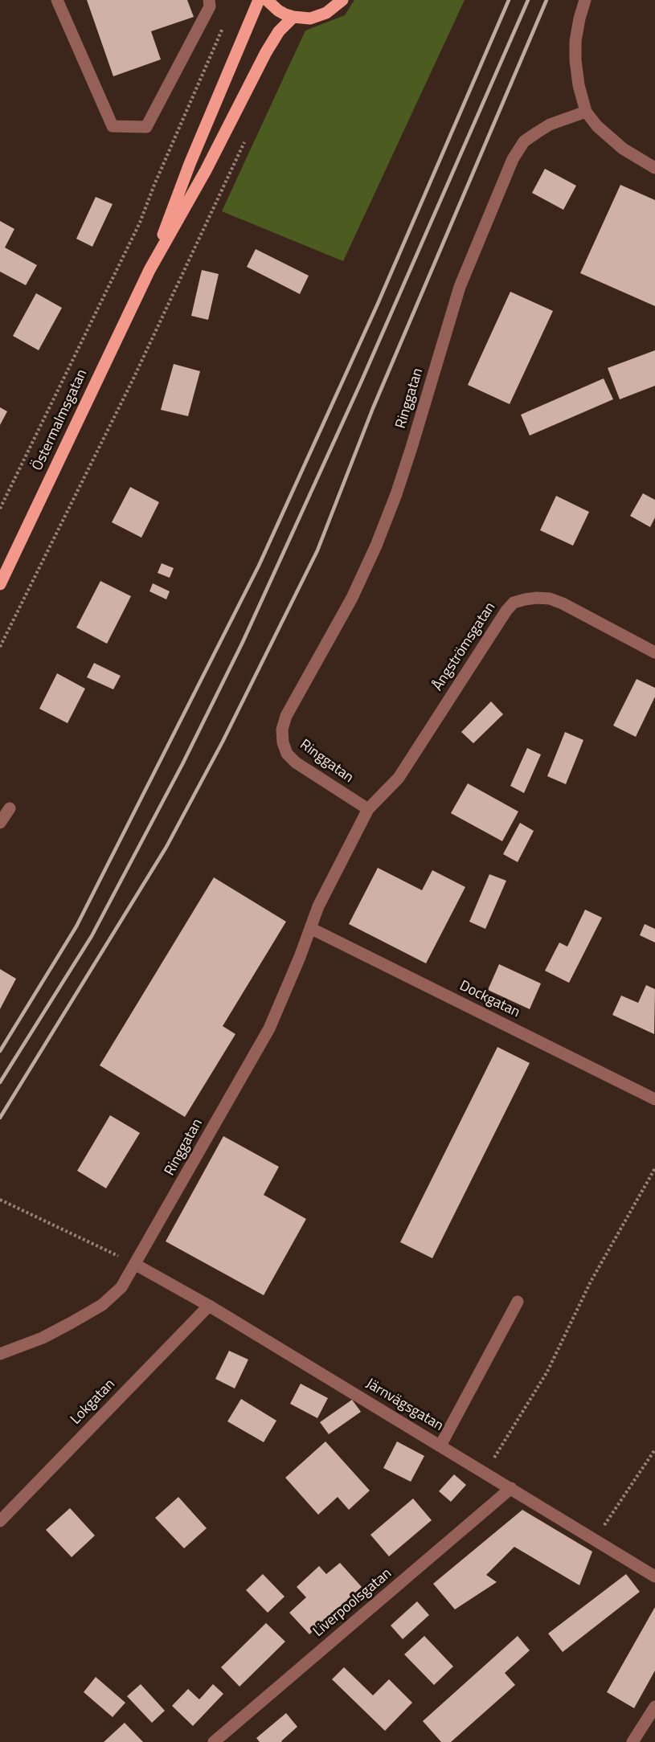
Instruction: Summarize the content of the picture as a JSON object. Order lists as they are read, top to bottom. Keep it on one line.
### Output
{"streets":{"main road":["Östermalmsgatan"],"street":["Ringgatan","Ångströmsgatan","Dockgatan","Lokgatan","Järnvägsgatan","Liverpoolsgatan"]},"crossings":[["Ringgatan","Ångströmsgatan"],["Ringgatan","Dockgatan"],["Ringgatan","Järnvägsgatan"],["Lokgatan","Järnvägsgatan"],["Järnvägsgatan","Liverpoolsgatan"]]}
